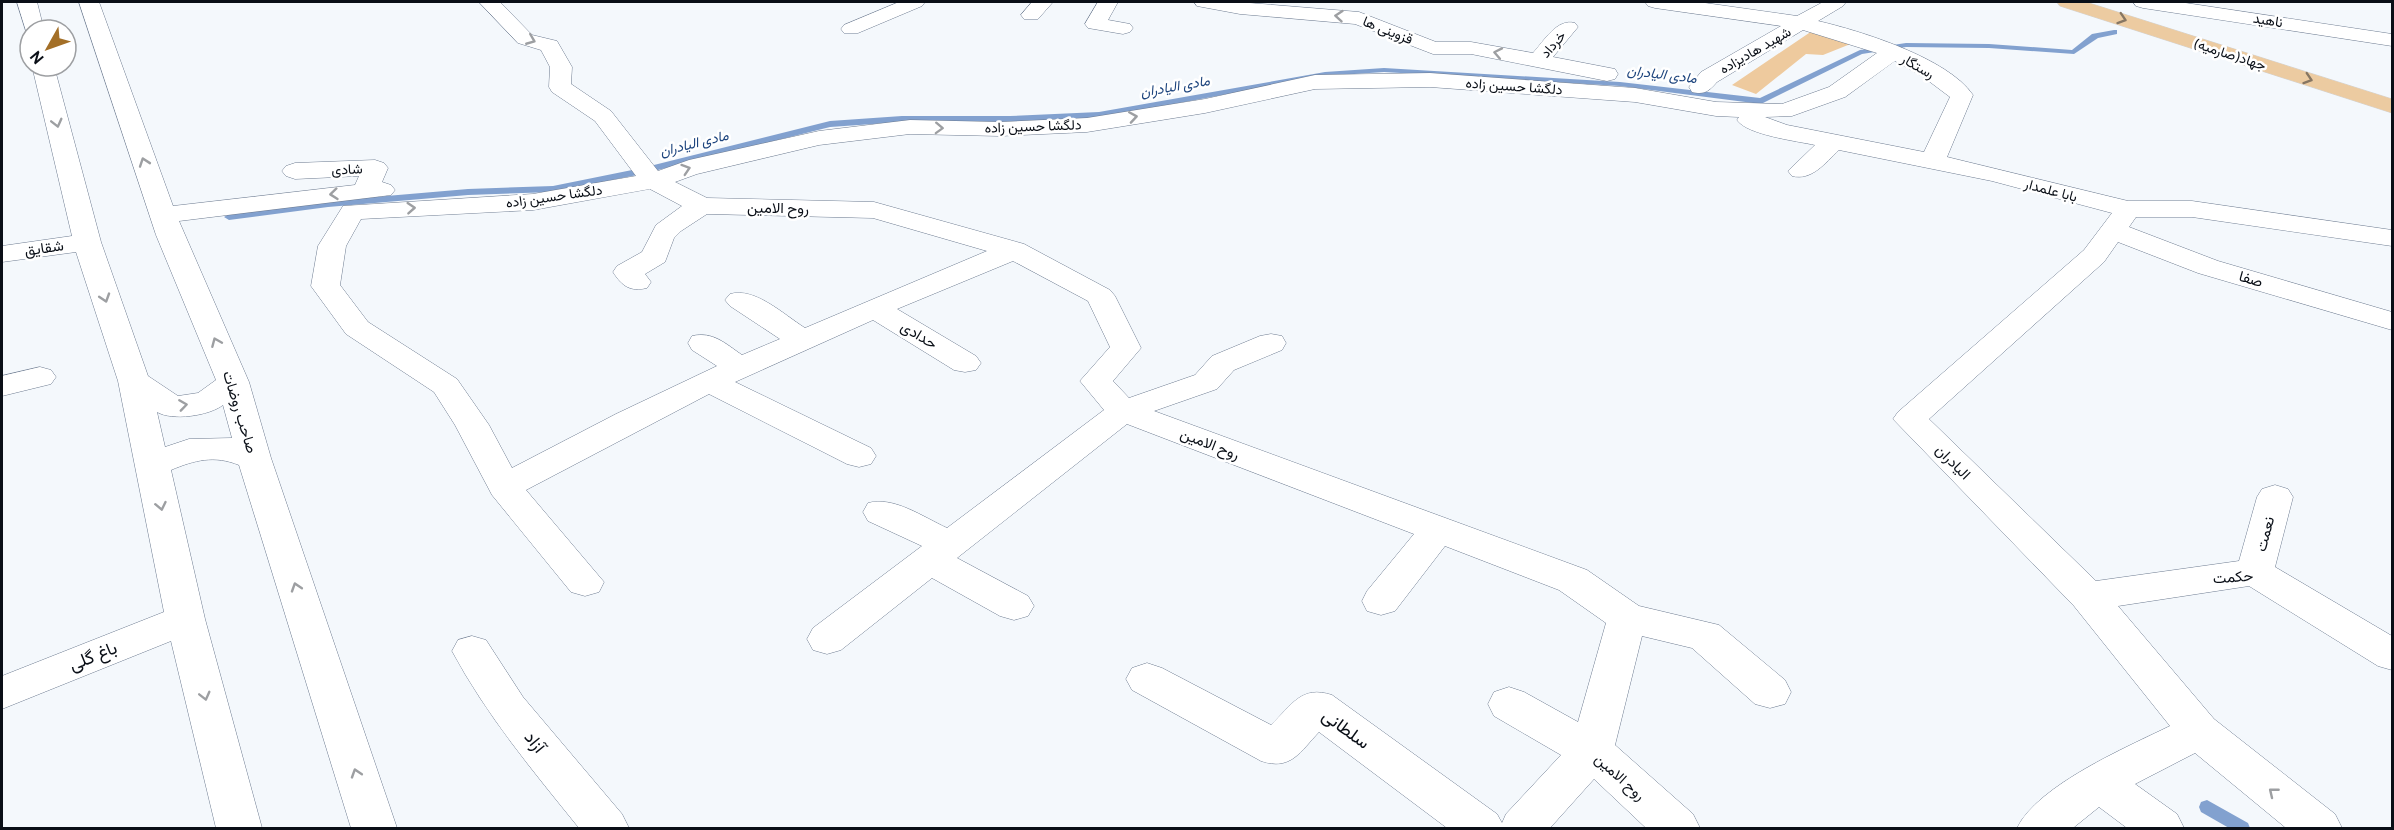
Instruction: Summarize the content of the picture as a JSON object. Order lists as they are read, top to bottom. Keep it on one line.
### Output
{"streets":{"main road":["جهاد(صارمیه)"],"street":["ناهید","قزوینی ها","خرداد","شهید هادیزاده","رستگار","دلگشا حسین زاده","شادی","بابا علمدار","روح الامین","شقایق","صفا","حدادی","صاحب روضات","الیادران","نعمت","حکمت","باغ گلی","سلطانی","آزاد"]},"crossings":[["قزوینی ها","دلگشا حسین زاده"],["خرداد","دلگشا حسین زاده"],["شهید هادیزاده","رستگار"],["شهید هادیزاده","دلگشا حسین زاده"],["رستگار","بابا علمدار"],["دلگشا حسین زاده","شادی"],["دلگشا حسین زاده","بابا علمدار"],["دلگشا حسین زاده","روح الامین"],["دلگشا حسین زاده","صاحب روضات"],["بابا علمدار","صفا"],["بابا علمدار","الیادران"],["صفا","الیادران"],["الیادران","حکمت"],["نعمت","حکمت"]],"one_way":["قزوینی ها","جهاد(صارمیه)"],"water":["مادی الیادران"],"north":"bottom left"}
